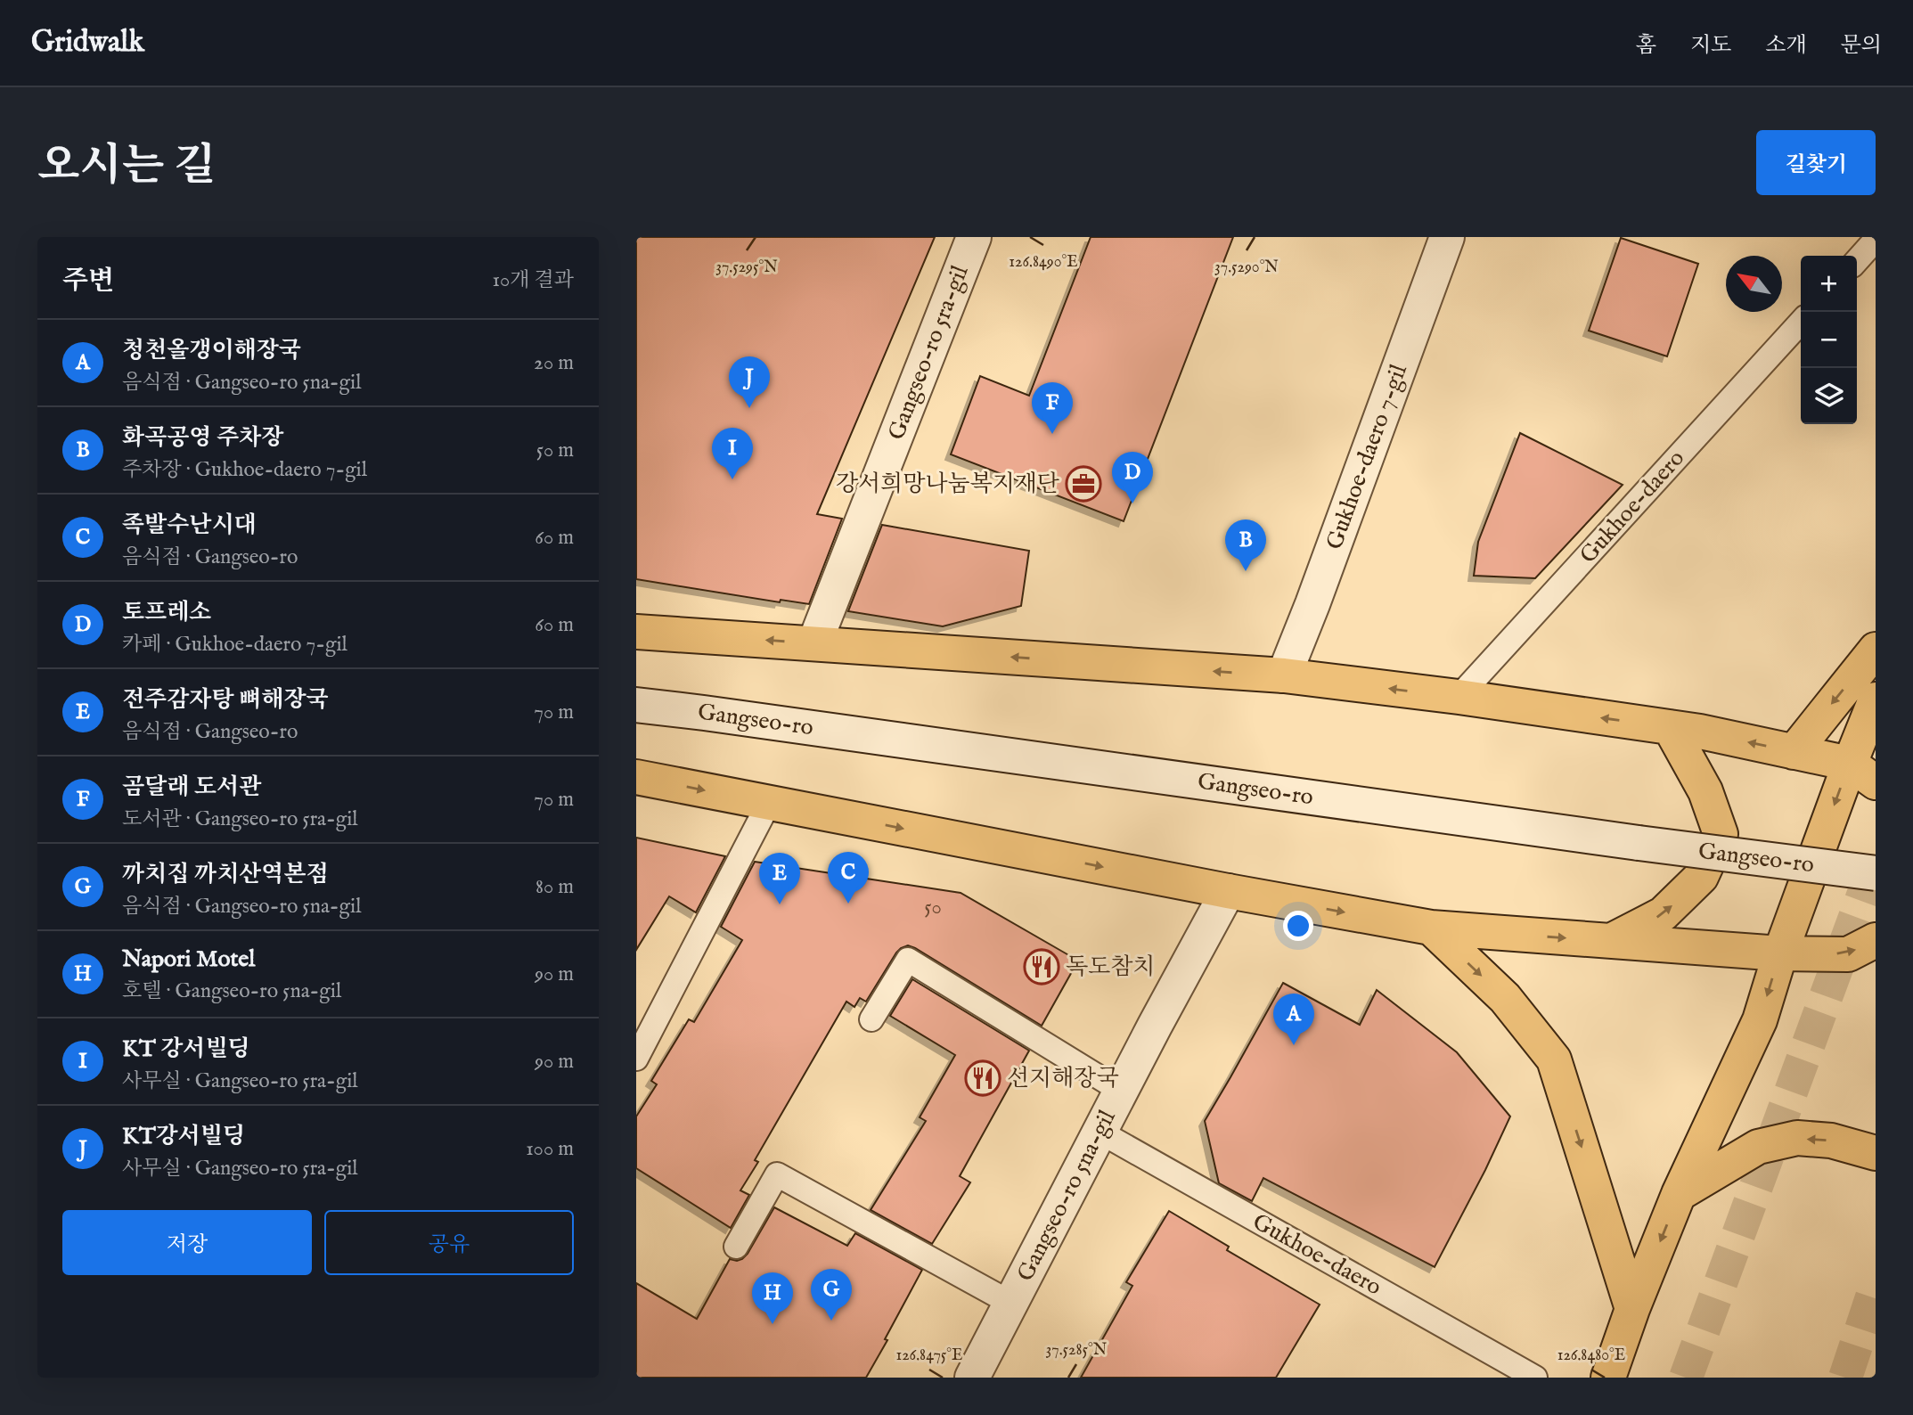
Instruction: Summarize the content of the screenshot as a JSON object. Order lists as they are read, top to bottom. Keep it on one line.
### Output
{"streets":{"street":["Gangseo-ro 5ra-gil","Gukhoe-daero 7-gil","Gangseo-ro","Gangseo-ro 5na-gil"],"lane":["Gukhoe-daero"]},"crossings":[["Gukhoe-daero","Gangseo-ro 5na-gil"]],"places":{"office":["강서희망나눔복지재단"],"restaurant":["독도참치","선지해장국"]},"house_numbers":["50"],"north":"top left","page":{"header":"Gridwalk","nav":["홈","지도","소개","문의"],"title":"오시는 길","buttons":["길찾기",["저장","공유"]],"heading":["주변","10개 결과"],"map_buttons":["+","−"],"list":[{"mark":"A","name":"청천올갱이해장국","note":"음식점 · Gangseo-ro 5na-gil","value":"20 m"},{"mark":"B","name":"화곡공영 주차장","note":"주차장 · Gukhoe-daero 7-gil","value":"50 m"},{"mark":"C","name":"족발수난시대","note":"음식점 · Gangseo-ro","value":"60 m"},{"mark":"D","name":"토프레소","note":"카페 · Gukhoe-daero 7-gil","value":"60 m"},{"mark":"E","name":"전주감자탕 뼈해장국","note":"음식점 · Gangseo-ro","value":"70 m"},{"mark":"F","name":"곰달래 도서관","note":"도서관 · Gangseo-ro 5ra-gil","value":"70 m"},{"mark":"G","name":"까치집 까치산역본점","note":"음식점 · Gangseo-ro 5na-gil","value":"80 m"},{"mark":"H","name":"Napori Motel","note":"호텔 · Gangseo-ro 5na-gil","value":"90 m"},{"mark":"I","name":"KT 강서빌딩","note":"사무실 · Gangseo-ro 5ra-gil","value":"90 m"},{"mark":"J","name":"KT강서빌딩","note":"사무실 · Gangseo-ro 5ra-gil","value":"100 m"}],"pins":["J","F","I","D","B","C","E","A","G","H"]},"coordinates":["126.8490°E","37.5295°N","37.5290°N","37.5285°N","126.8475°E","126.8480°E"]}
